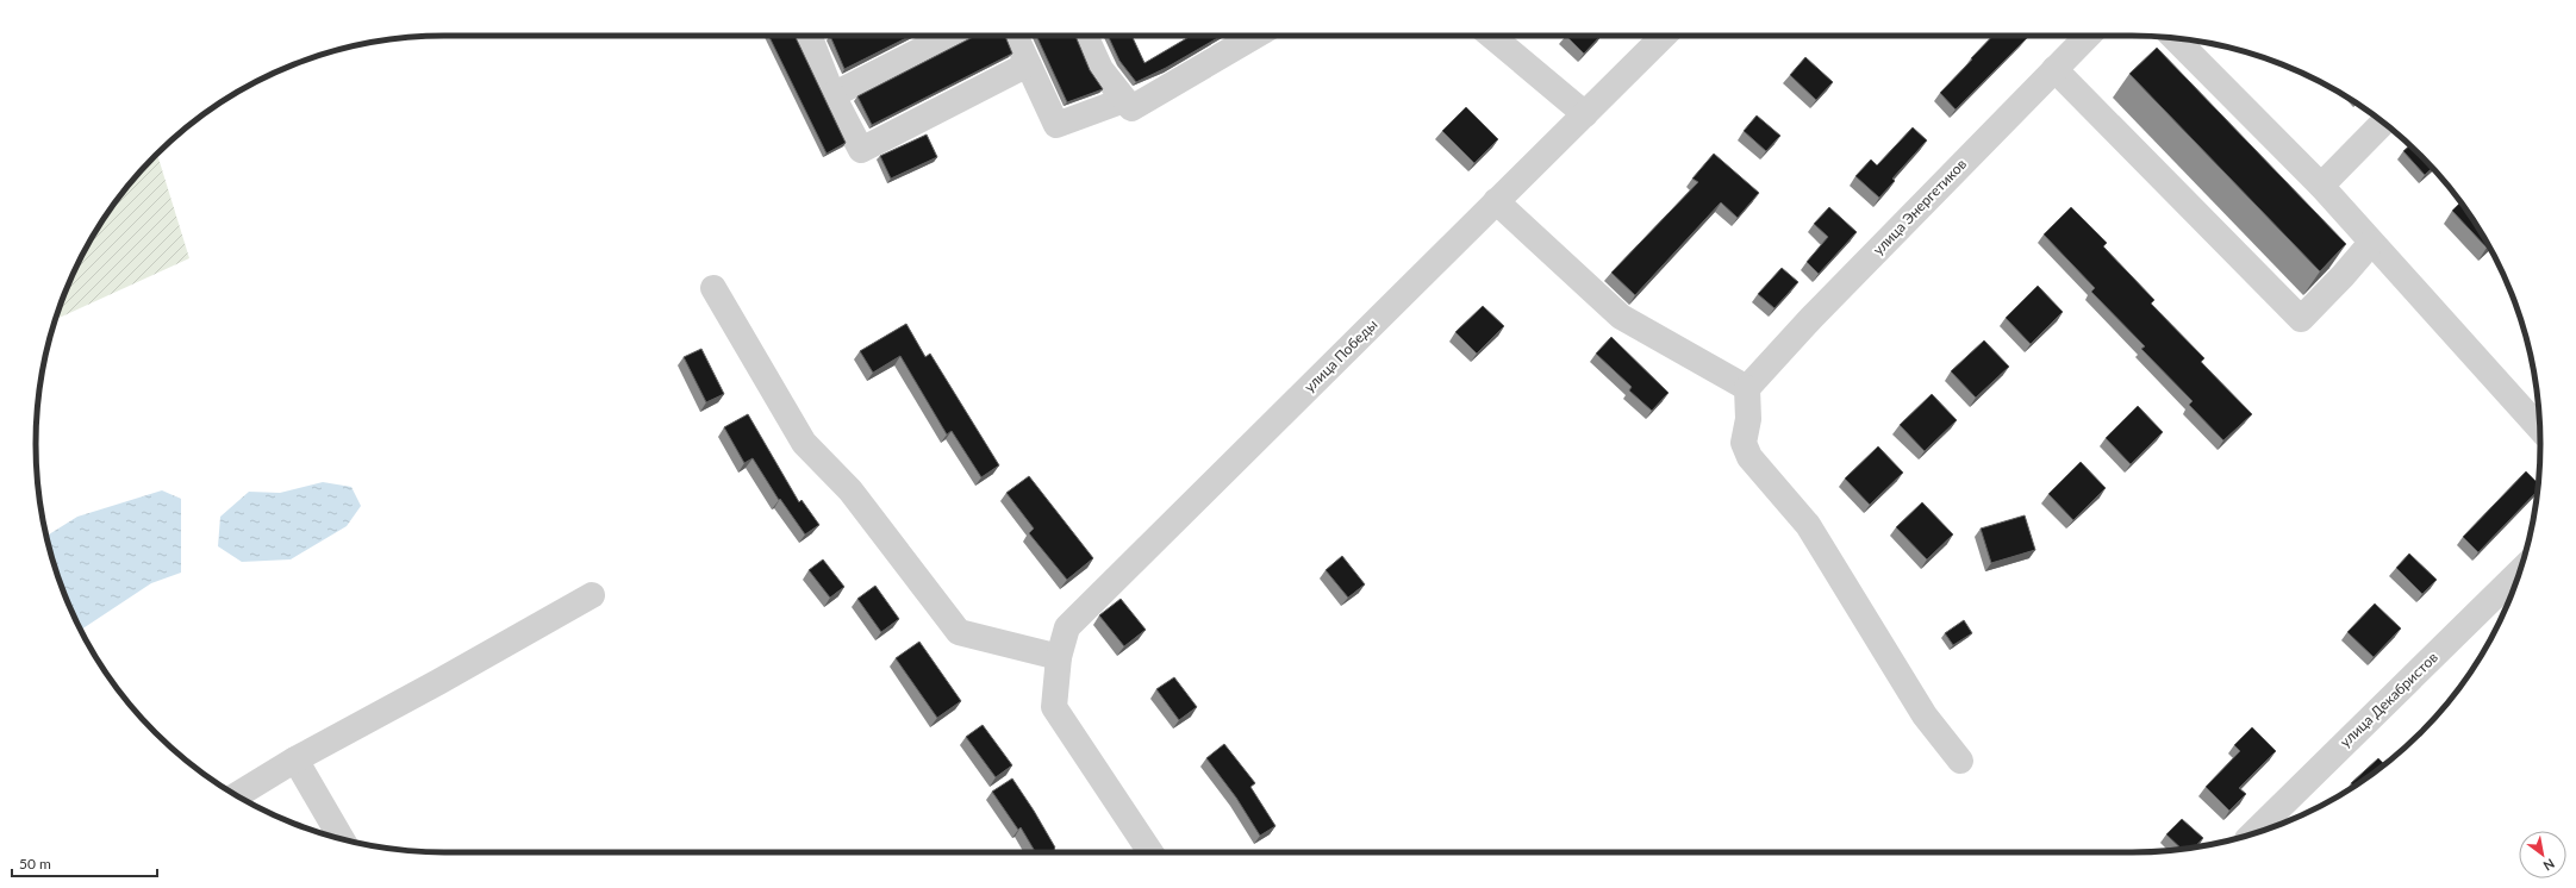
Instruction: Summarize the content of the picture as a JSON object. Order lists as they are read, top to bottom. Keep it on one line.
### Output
{"streets":{"street":["улица Энергетиков","улица Победы","улица Декабристов"]},"scale_bar":"50 m","north":"bottom right"}
